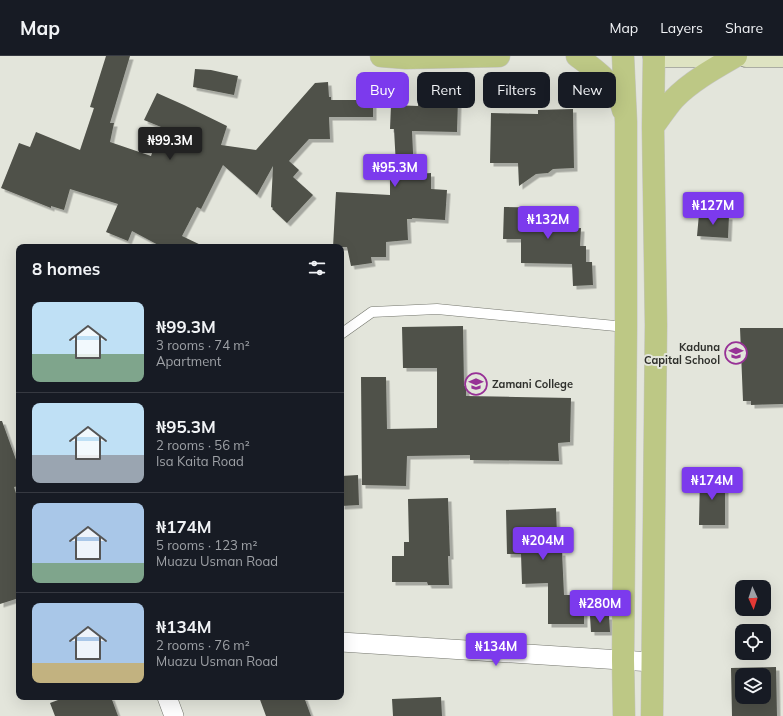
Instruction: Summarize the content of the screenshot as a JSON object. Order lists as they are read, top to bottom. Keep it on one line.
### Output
{"places":{"school or university":["Kaduna Capital School","Zamani College"]},"north":"bottom","page":{"header":"Map","nav":["Map","Layers","Share"],"chip":["Buy","Rent","Filters","New"],"price":["₦99.3M","₦95.3M","₦127M","₦132M","₦174M","₦204M","₦280M","₦134M"],"heading":"8 homes","list":[{"name":"₦99.3M","note":"3 rooms · 74 m² · Apartment"},{"name":"₦95.3M","note":"2 rooms · 56 m² · Isa Kaita Road"},{"name":"₦174M","note":"5 rooms · 123 m² · Muazu Usman Road"},{"name":"₦134M","note":"2 rooms · 76 m² · Muazu Usman Road"}]}}
